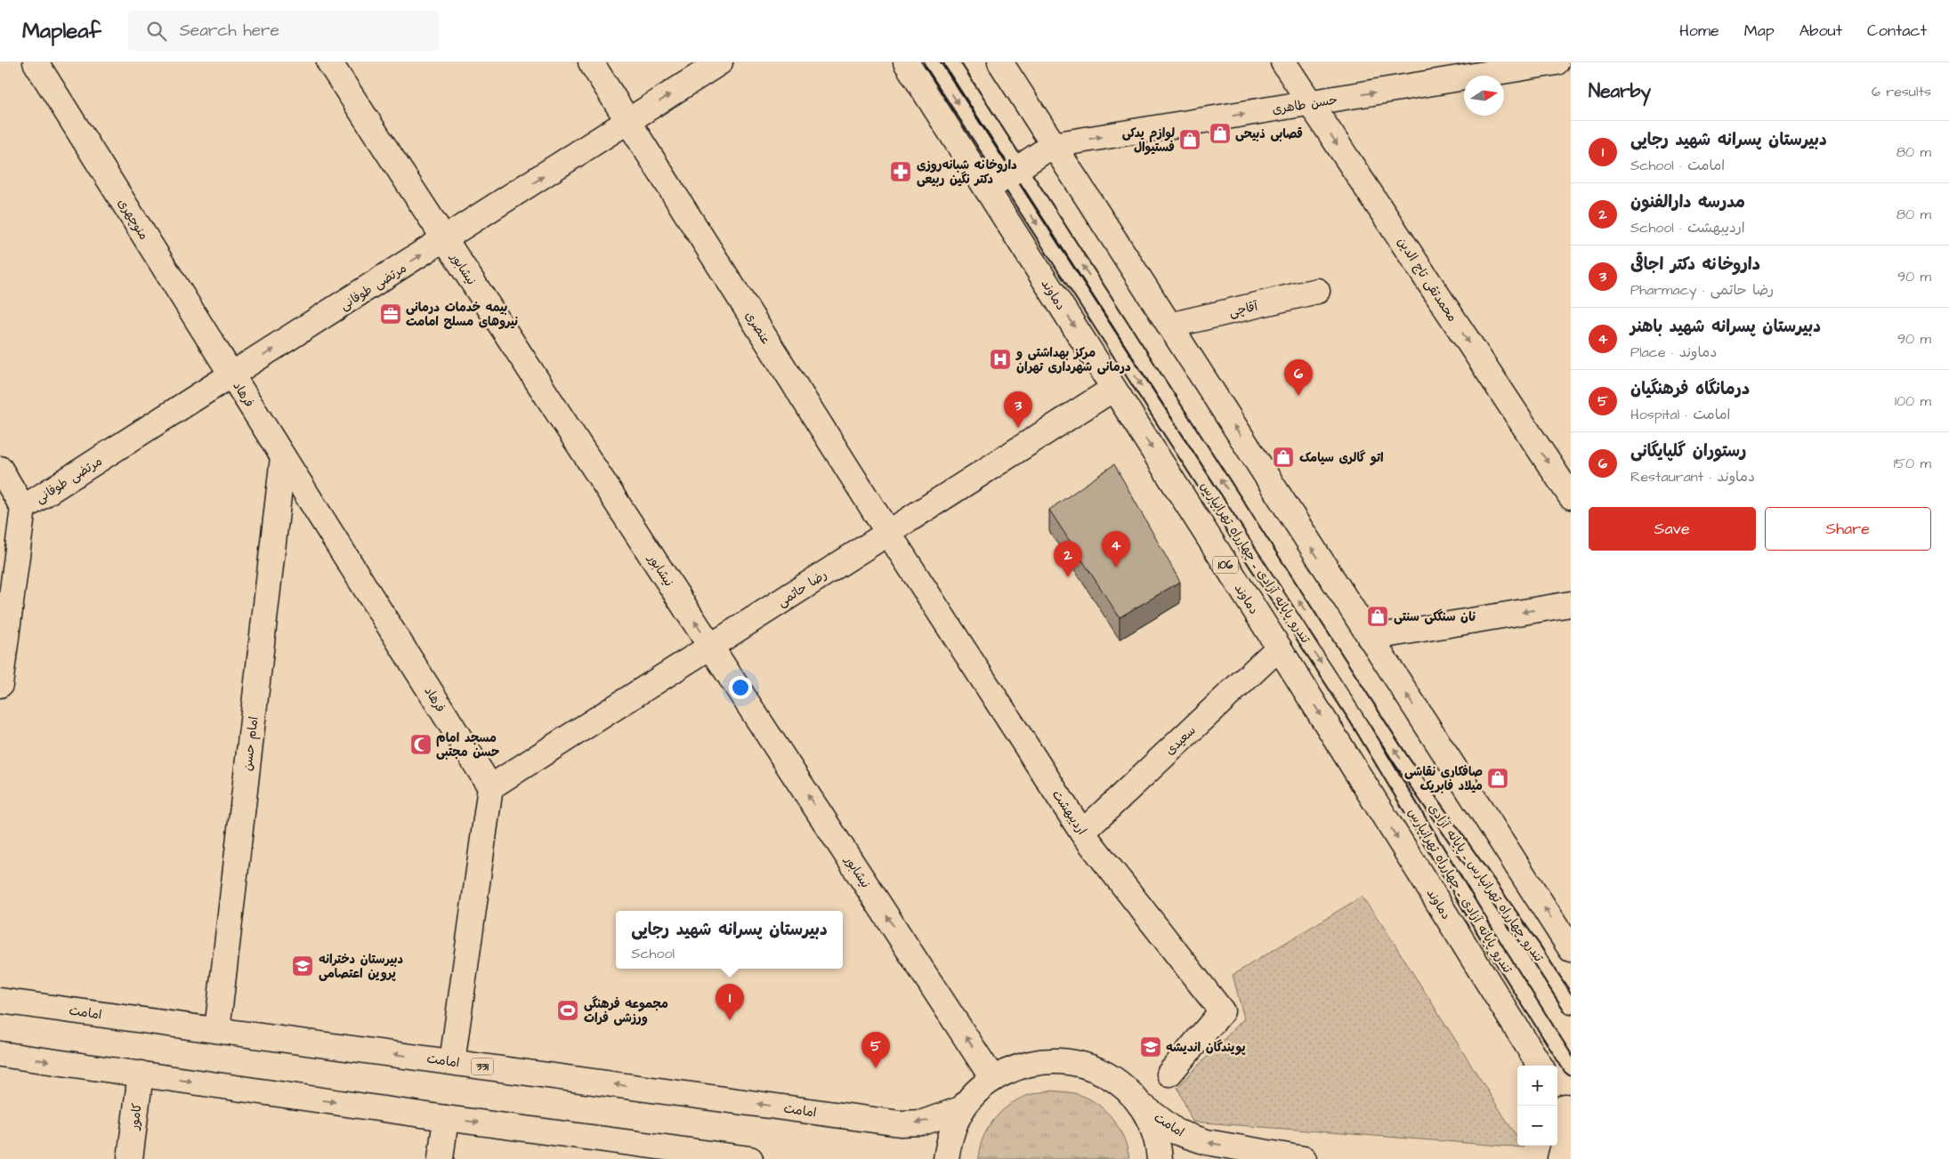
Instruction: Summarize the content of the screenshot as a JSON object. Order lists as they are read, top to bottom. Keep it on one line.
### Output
{"streets":{"street":["حسن طاهری","منوچهری","نیشابور","محمدتقی تاج الدین","مرتضی طوفانی","دماوند","آقاچی","عنصری","فرهاد","106","رضا حاتمی","سعیدی","امام حسن","اردیبهشت","امامت","331","کامور"],"lane":["تندرو پایانه آزادی ـ چهارراه تهرانپارس","تندرو چهارراه تهرانپارس ـ پایانه آزادی"]},"crossings":[["حسن طاهری","محمدتقی تاج الدین"],["منوچهری","مرتضی طوفانی"],["منوچهری","فرهاد"],["نیشابور","مرتضی طوفانی"],["نیشابور","رضا حاتمی"],["مرتضی طوفانی","عنصری"],["مرتضی طوفانی","فرهاد"],["دماوند","رضا حاتمی"],["دماوند","سعیدی"],["عنصری","رضا حاتمی"],["عنصری","اردیبهشت"],["فرهاد","رضا حاتمی"],["فرهاد","امام حسن"],["رضا حاتمی","اردیبهشت"],["سعیدی","اردیبهشت"],["امام حسن","امامت"]],"one_way":["حسن طاهری","نیشابور","محمدتقی تاج الدین","مرتضی طوفانی","تندرو پایانه آزادی ـ چهارراه تهرانپارس","تندرو چهارراه تهرانپارس ـ پایانه آزادی"],"places":{"shop":["قصابی ذبیحی","لوازم یدکی فستیوال","اتو گالری سیامک","نان سنگکی سنتی","صافکاری نقاشی میلاد فابریک"],"pharmacy":["داروخانه شبانه‌روزی دکتر نگین ربیعی"],"office":["بیمه خدمات درمانی نیروهای مسلح امامت"],"hospital":["مرکز بهداشتی و درمانی شهرداری تهران"],"mosque":["مسجد امام حسن مجتبی"],"school or university":["دبیرستان دخترانه پروین اعتصامی","پویندگان اندیشه"],"sports":["مجموعه فرهنگی ورزشی فرات"]},"north":"right","page":{"header":"Mapleaf","search":"Search here","nav":["Home","Map","About","Contact"],"heading":["Nearby","6 results"],"list":[{"mark":"1","name":"دبیرستان پسرانه شهید رجایی","note":"School · امامت","value":"80 m"},{"mark":"2","name":"مدرسه دارالفنون","note":"School · اردیبهشت","value":"80 m"},{"mark":"3","name":"داروخانه دکتر اجاقی","note":"Pharmacy · رضا حاتمی","value":"90 m"},{"mark":"4","name":"دبیرستان پسرانه شهید باهنر","note":"Place · دماوند","value":"90 m"},{"mark":"5","name":"درمانگاه فرهنگیان","note":"Hospital · امامت","value":"100 m"},{"mark":"6","name":"رستوران گلپایگانی","note":"Restaurant · دماوند","value":"150 m"}],"pins":["6","3","4","2","1","5"],"buttons":["Save","Share"],"popup":["دبیرستان پسرانه شهید رجایی","School"],"map_buttons":["+","−"]}}
